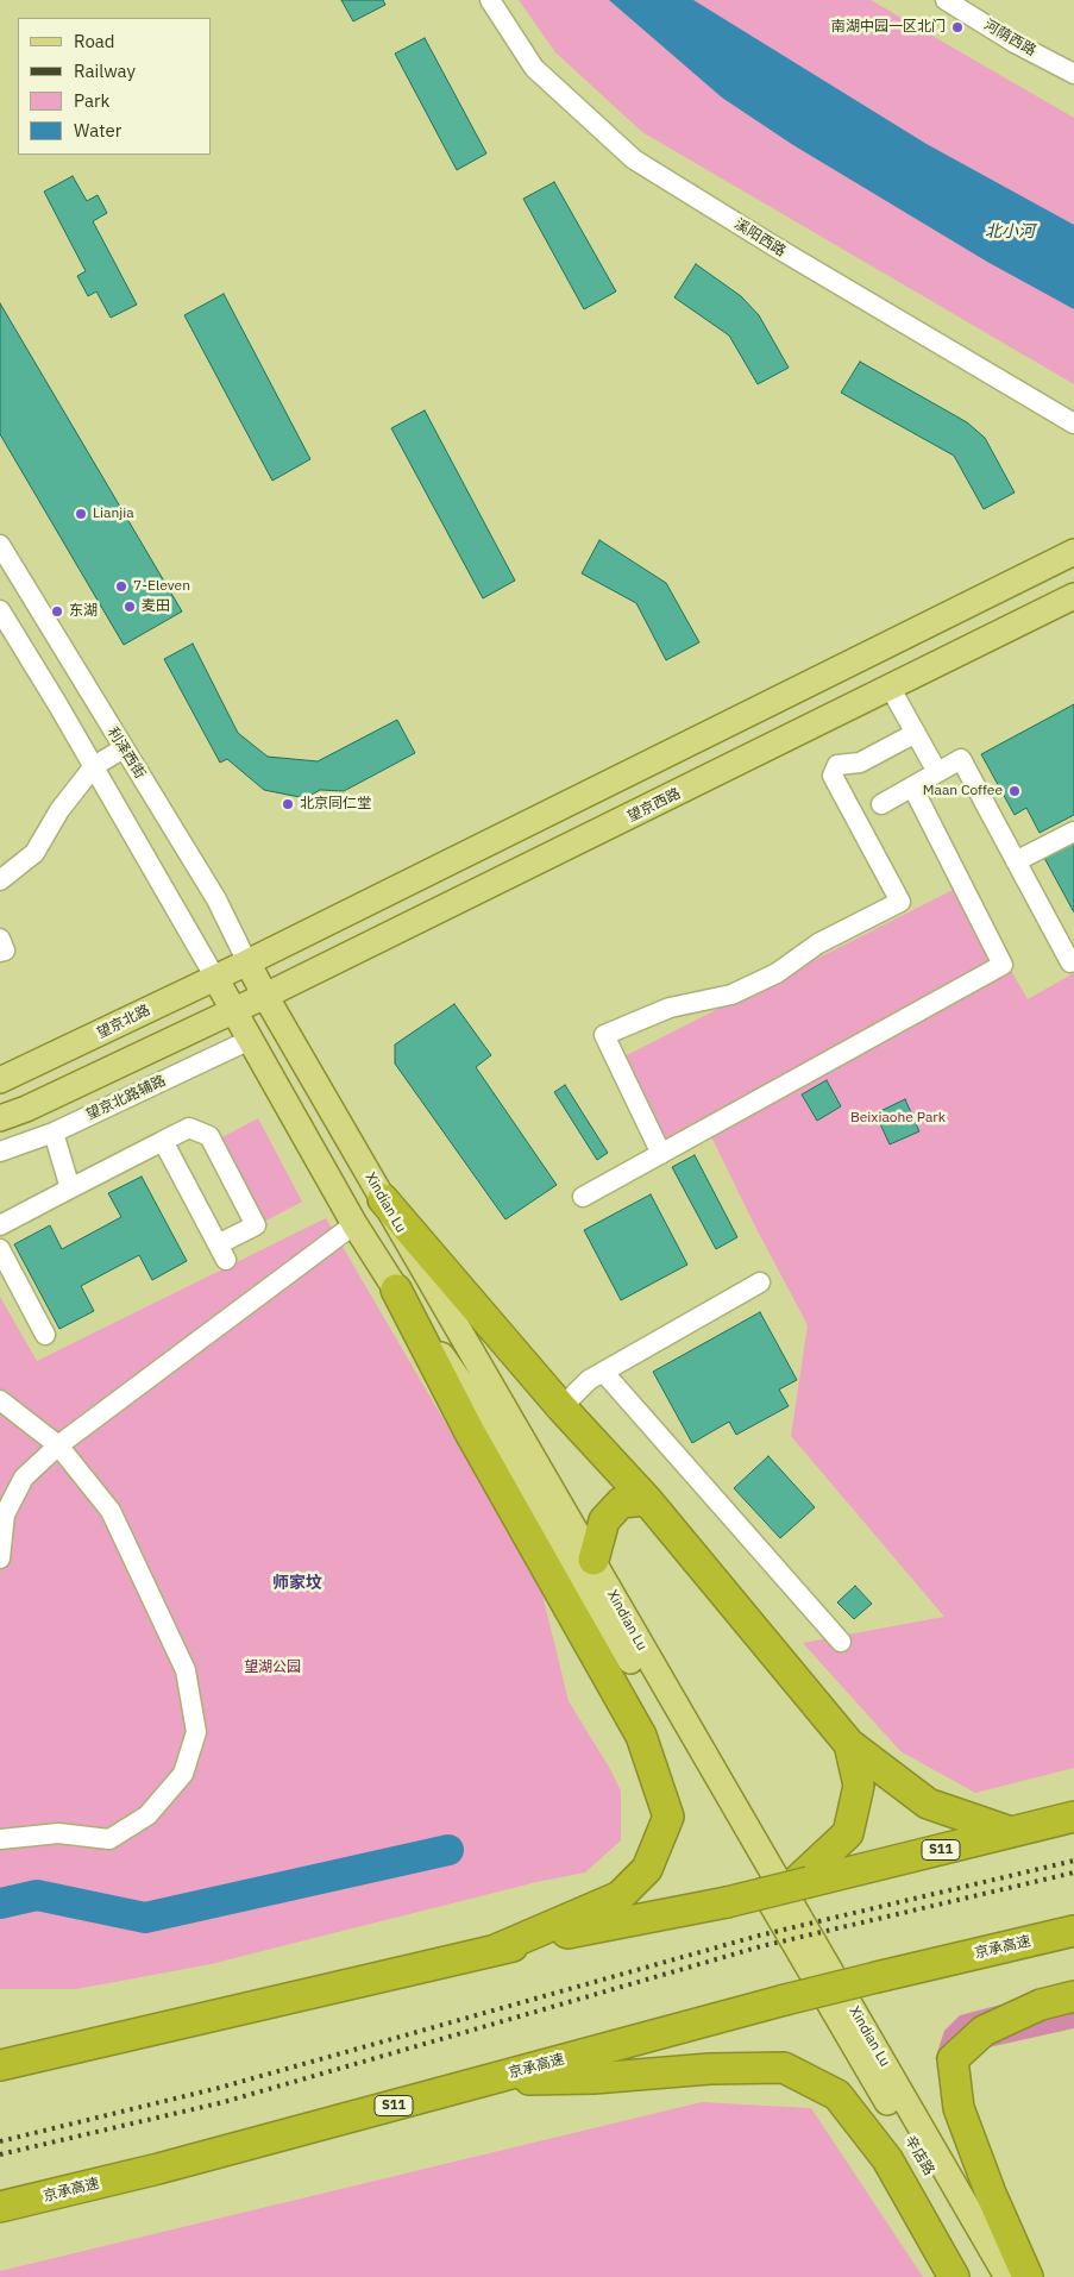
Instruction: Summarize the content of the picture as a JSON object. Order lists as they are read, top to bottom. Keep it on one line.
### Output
{"streets":{"highway":["S11","京承高速"],"main road":["望京西路","望京北路","Xindian Lu"],"street":["河荫西路","溪阳西路","利泽西街","望京北路辅路"]},"crossings":[["利泽西街","望京北路"],["利泽西街","Xindian Lu"],["望京西路","Xindian Lu"],["望京北路","Xindian Lu"],["望京北路辅路","Xindian Lu"]],"districts":["师家坟"],"water":["北小河"],"parks":["Beixiaohe Park","望湖公园"],"places":["南湖中园一区北门","Lianjia","7-Eleven","麦田","东湖","Maan Coffee","北京同仁堂"],"legend":["Road","Railway","Park","Water"]}
